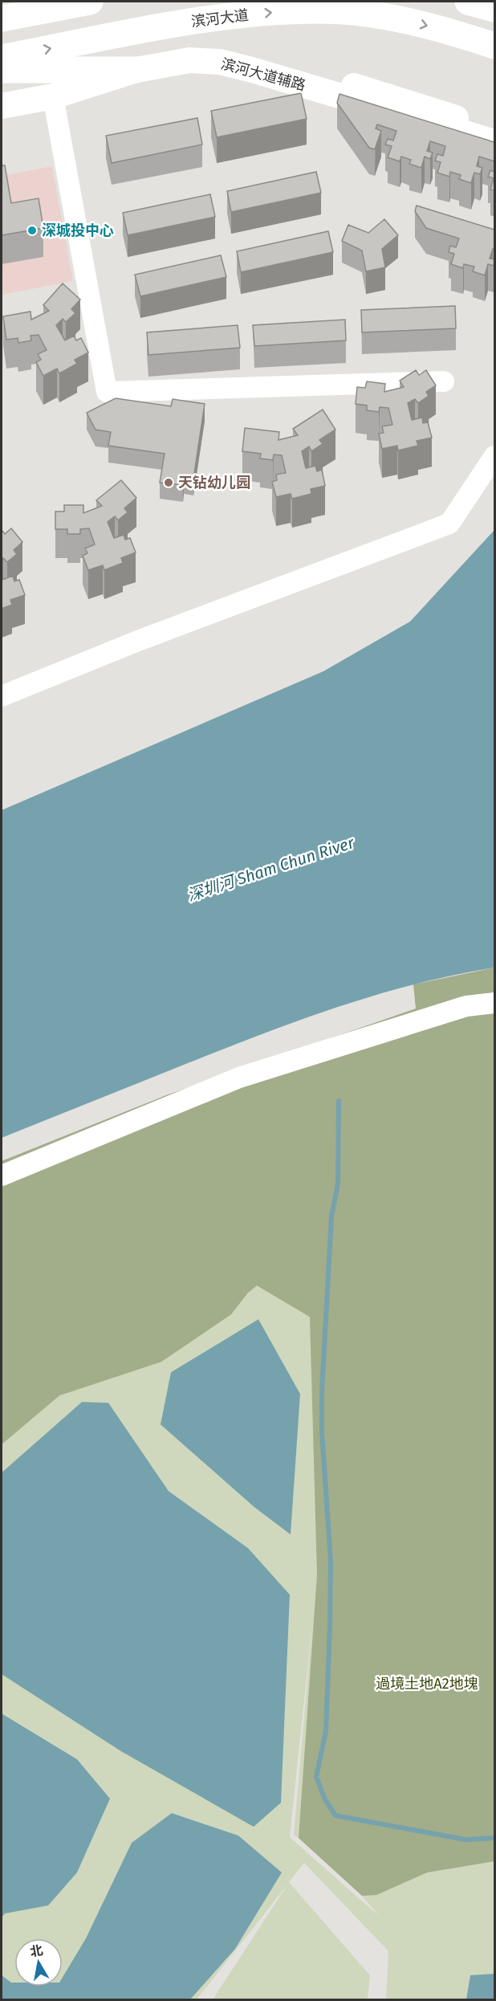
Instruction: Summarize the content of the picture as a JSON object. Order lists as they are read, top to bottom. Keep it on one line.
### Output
{"streets":{"highway":["滨河大道"],"main road":["滨河大道辅路"]},"water":["深圳河 Sham Chun River"],"parks":["過境土地A2地塊"],"places":["深城投中心","天钻幼儿园"],"north":"top"}
